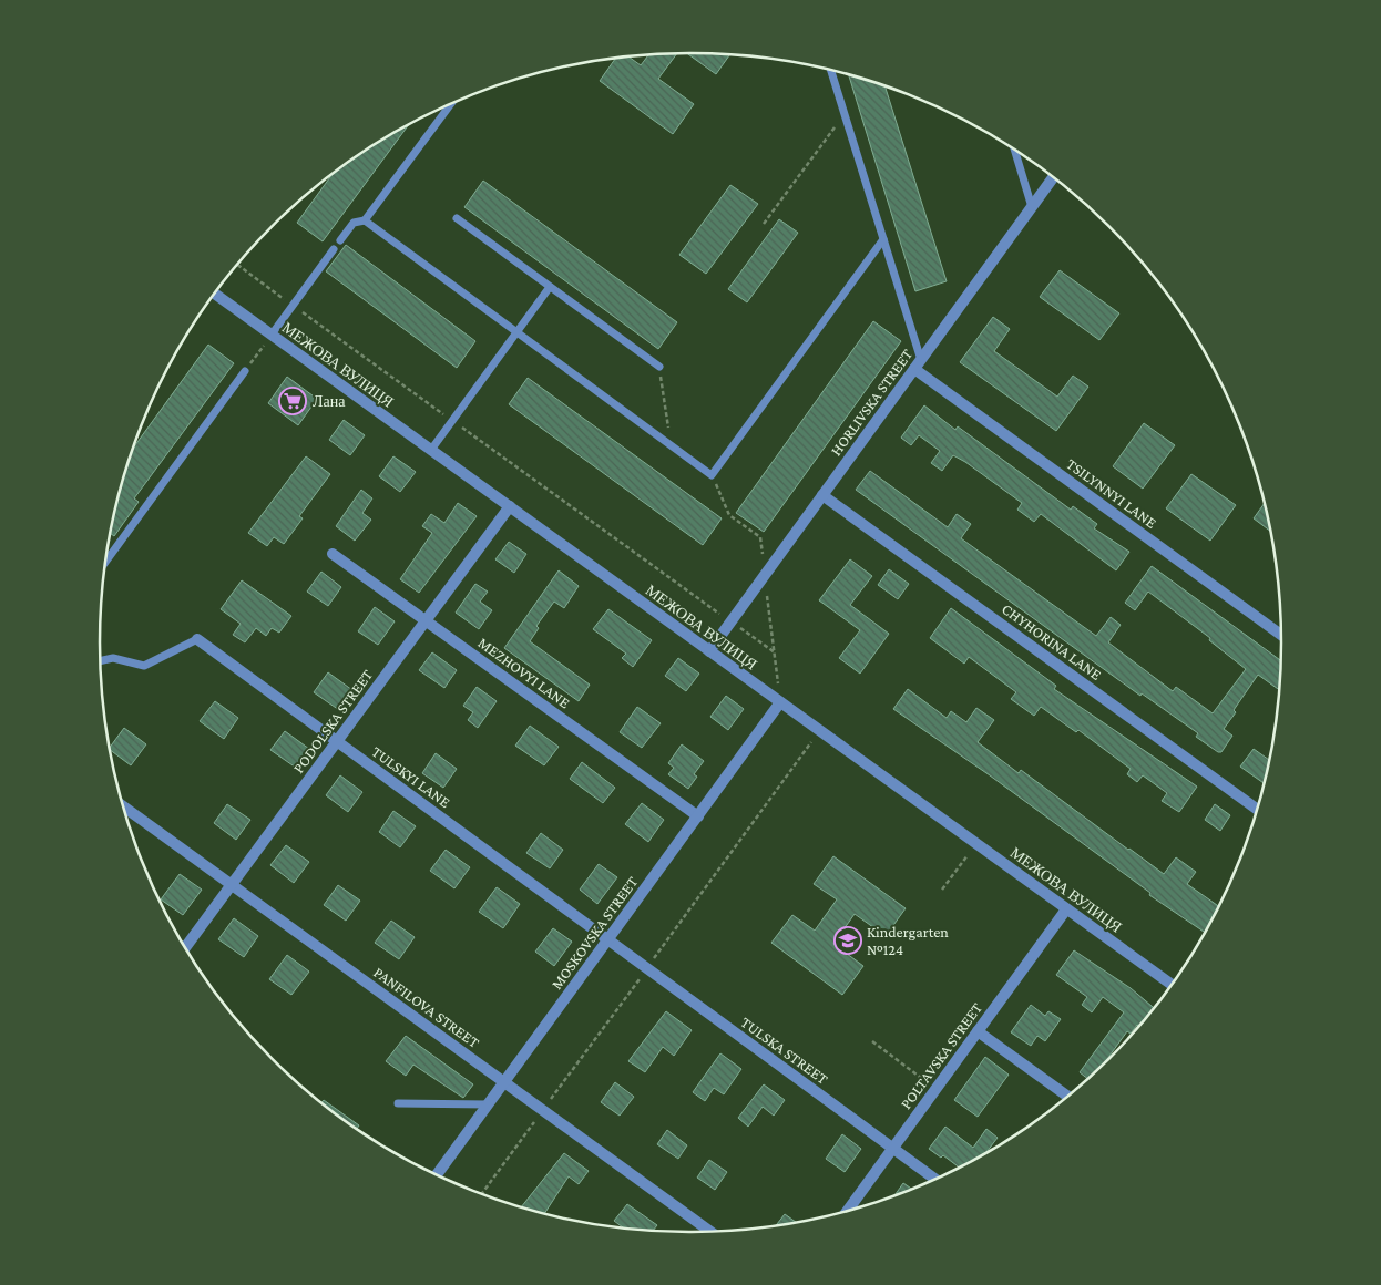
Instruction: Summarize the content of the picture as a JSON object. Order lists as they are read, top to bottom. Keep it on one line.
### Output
{"streets":{"street":["МЕЖОВА ВУЛИЦЯ","HORLIVSKA STREET","TSILYNNYI LANE","CHYHORINA LANE","MEZHOVYI LANE","PODOLSKA STREET","TULSKYI LANE","MOSKOVSKA STREET","PANFILOVA STREET","TULSKA STREET","POLTAVSKA STREET"]},"crossings":[["МЕЖОВА ВУЛИЦЯ","HORLIVSKA STREET"],["МЕЖОВА ВУЛИЦЯ","PODOLSKA STREET"],["МЕЖОВА ВУЛИЦЯ","MOSKOVSKA STREET"],["МЕЖОВА ВУЛИЦЯ","POLTAVSKA STREET"],["HORLIVSKA STREET","TSILYNNYI LANE"],["HORLIVSKA STREET","CHYHORINA LANE"],["MEZHOVYI LANE","PODOLSKA STREET"],["MEZHOVYI LANE","MOSKOVSKA STREET"],["PODOLSKA STREET","TULSKYI LANE"],["PODOLSKA STREET","PANFILOVA STREET"],["TULSKYI LANE","MOSKOVSKA STREET"],["TULSKYI LANE","TULSKA STREET"],["MOSKOVSKA STREET","PANFILOVA STREET"],["MOSKOVSKA STREET","TULSKA STREET"],["TULSKA STREET","POLTAVSKA STREET"]],"places":{"supermarket":["Лана"],"school or university":["Kindergarten №124"]}}
